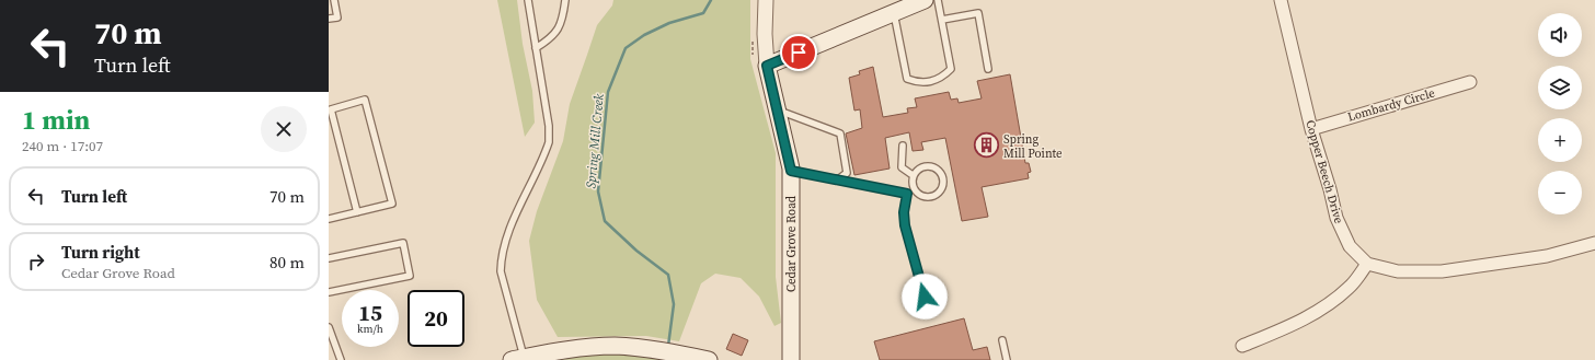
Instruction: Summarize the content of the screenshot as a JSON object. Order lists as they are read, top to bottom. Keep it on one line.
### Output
{"streets":{"main road":["Cedar Grove Road"],"street":["Lombardy Circle","Copper Beech Drive"]},"crossings":[["Lombardy Circle","Copper Beech Drive"]],"water":["Spring Mill Creek"],"places":{"building":["Spring Mill Pointe"]},"page":{"turn":["70 m","Turn left"],"map_buttons":["+","−"],"heading":["1 min","240 m · 17:07"],"list":[{"name":"Turn left","value":"70 m"},{"name":"Turn right","note":"Cedar Grove Road","value":"80 m"}],"speed":"15 km/h","limit":"20"}}
